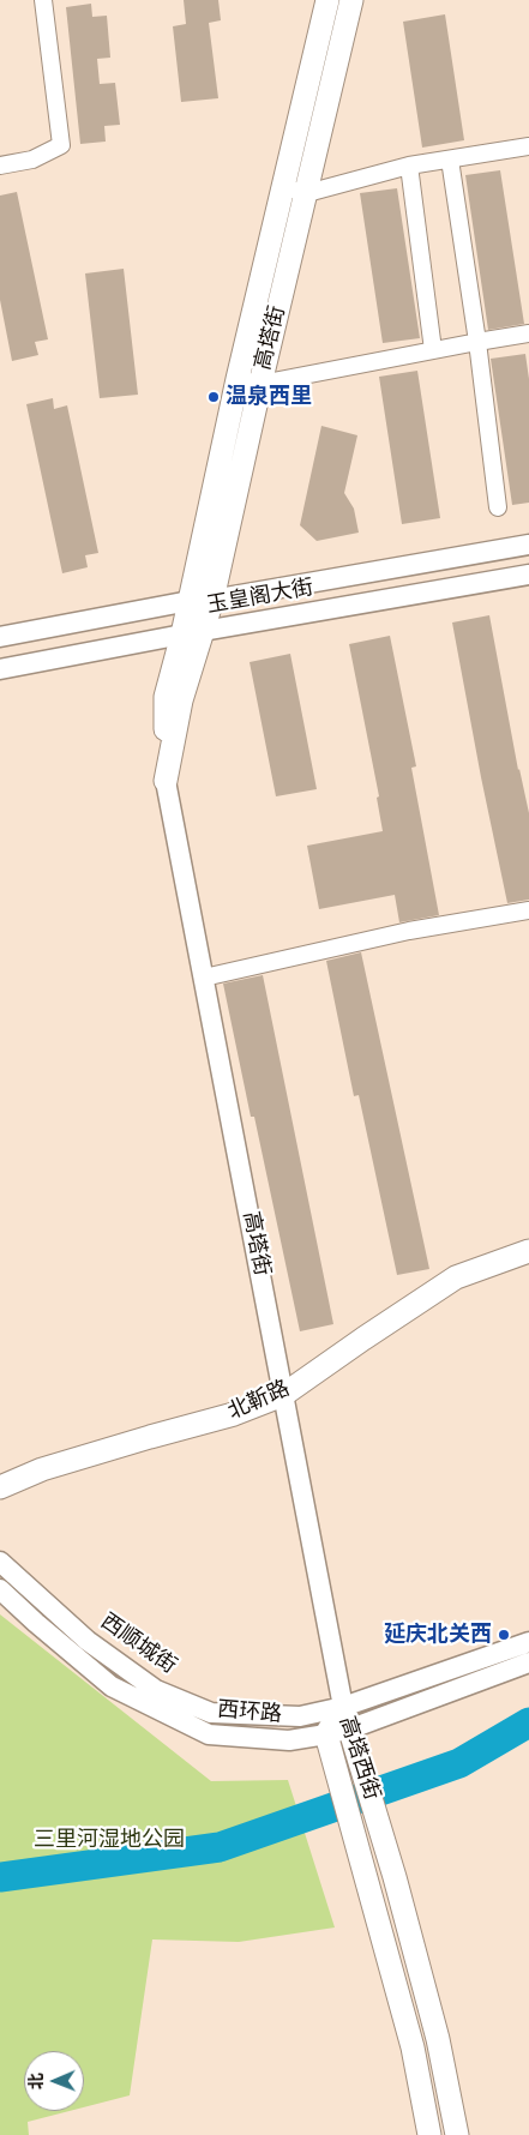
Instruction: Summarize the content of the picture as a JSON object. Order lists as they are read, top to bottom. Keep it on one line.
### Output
{"streets":{"main road":["高塔街","北靳路","高塔西街"],"street":["玉皇阁大街","西顺城街","西环路"]},"crossings":[["高塔街","玉皇阁大街"],["高塔街","北靳路"],["高塔街","西顺城街"],["高塔街","高塔西街"],["西顺城街","高塔西街"],["西环路","高塔西街"]],"parks":["三里河湿地公园"],"places":["温泉西里","延庆北关西"],"north":"left"}
